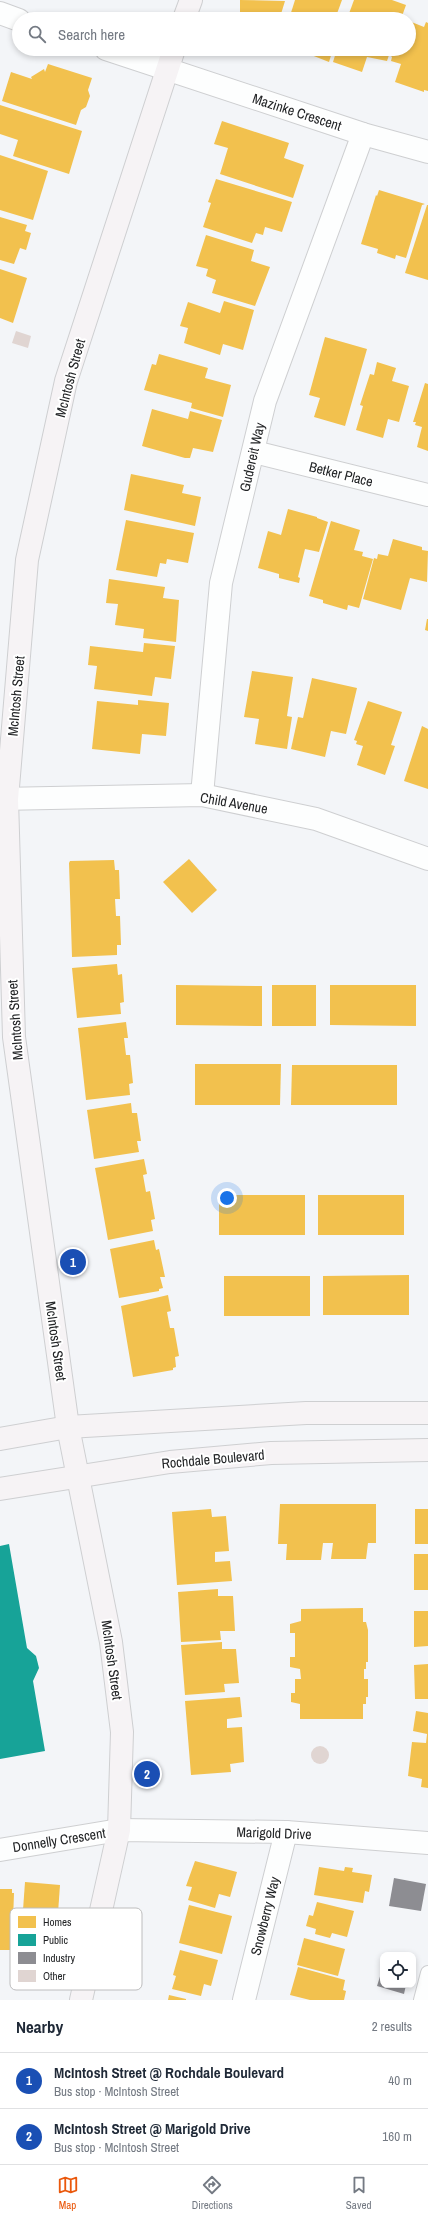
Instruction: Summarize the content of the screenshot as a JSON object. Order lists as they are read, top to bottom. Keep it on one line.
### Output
{"streets":{"street":["Mazinke Crescent","McIntosh Street","Gudereit Way","Betker Place","Child Avenue","Rochdale Boulevard","Marigold Drive","Donnelly Crescent","Snowberry Way"]},"crossings":[["Mazinke Crescent","McIntosh Street"],["Mazinke Crescent","Gudereit Way"],["McIntosh Street","Child Avenue"],["McIntosh Street","Rochdale Boulevard"],["McIntosh Street","Marigold Drive"],["McIntosh Street","Donnelly Crescent"],["Gudereit Way","Betker Place"],["Gudereit Way","Child Avenue"],["Marigold Drive","Donnelly Crescent"],["Marigold Drive","Snowberry Way"]],"legend":["Homes","Public","Industry","Other"],"page":{"search":"Search here","pins":["1","2"],"heading":["Nearby","2 results"],"list":[{"mark":"1","name":"McIntosh Street @ Rochdale Boulevard","note":"Bus stop · McIntosh Street","value":"40 m"},{"mark":"2","name":"McIntosh Street @ Marigold Drive","note":"Bus stop · McIntosh Street","value":"160 m"}],"nav":["Map","Directions","Saved"]}}
